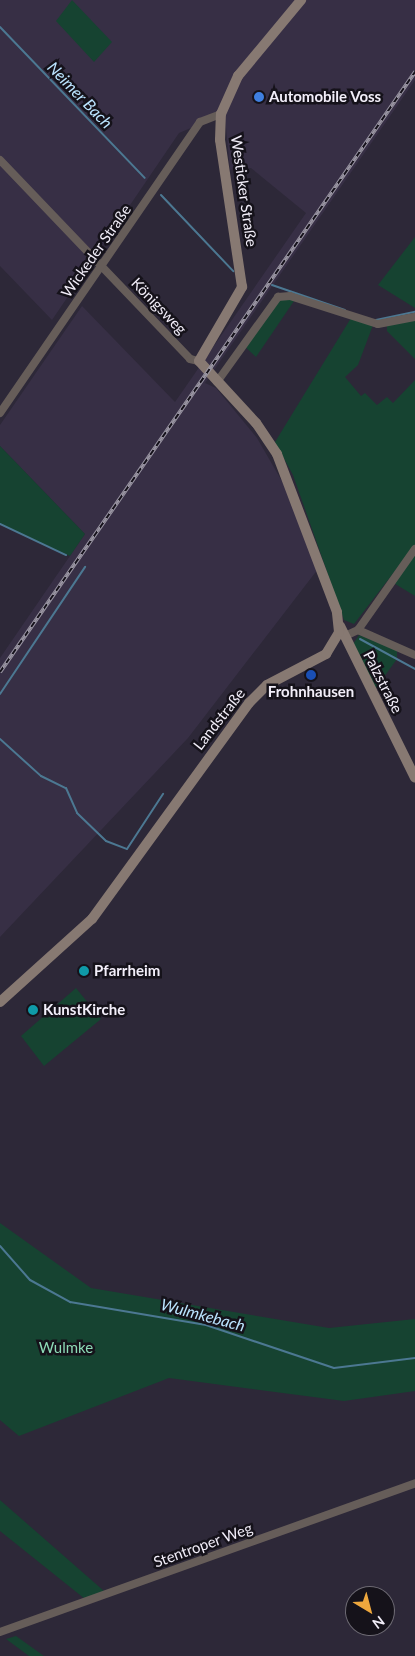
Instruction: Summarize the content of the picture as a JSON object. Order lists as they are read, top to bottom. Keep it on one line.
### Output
{"streets":{"main road":["Westicker Straße","Palzstraße","Landstraße"],"street":["Wickeder Straße","Königsweg","Stentroper Weg"]},"crossings":[["Westicker Straße","Wickeder Straße"],["Westicker Straße","Königsweg"],["Wickeder Straße","Königsweg"]],"water":["Neimer Bach","Wulmkebach"],"parks":["Wulmke"],"places":["Automobile Voss","Frohnhausen","Pfarrheim","KunstKirche"],"north":"bottom right"}
